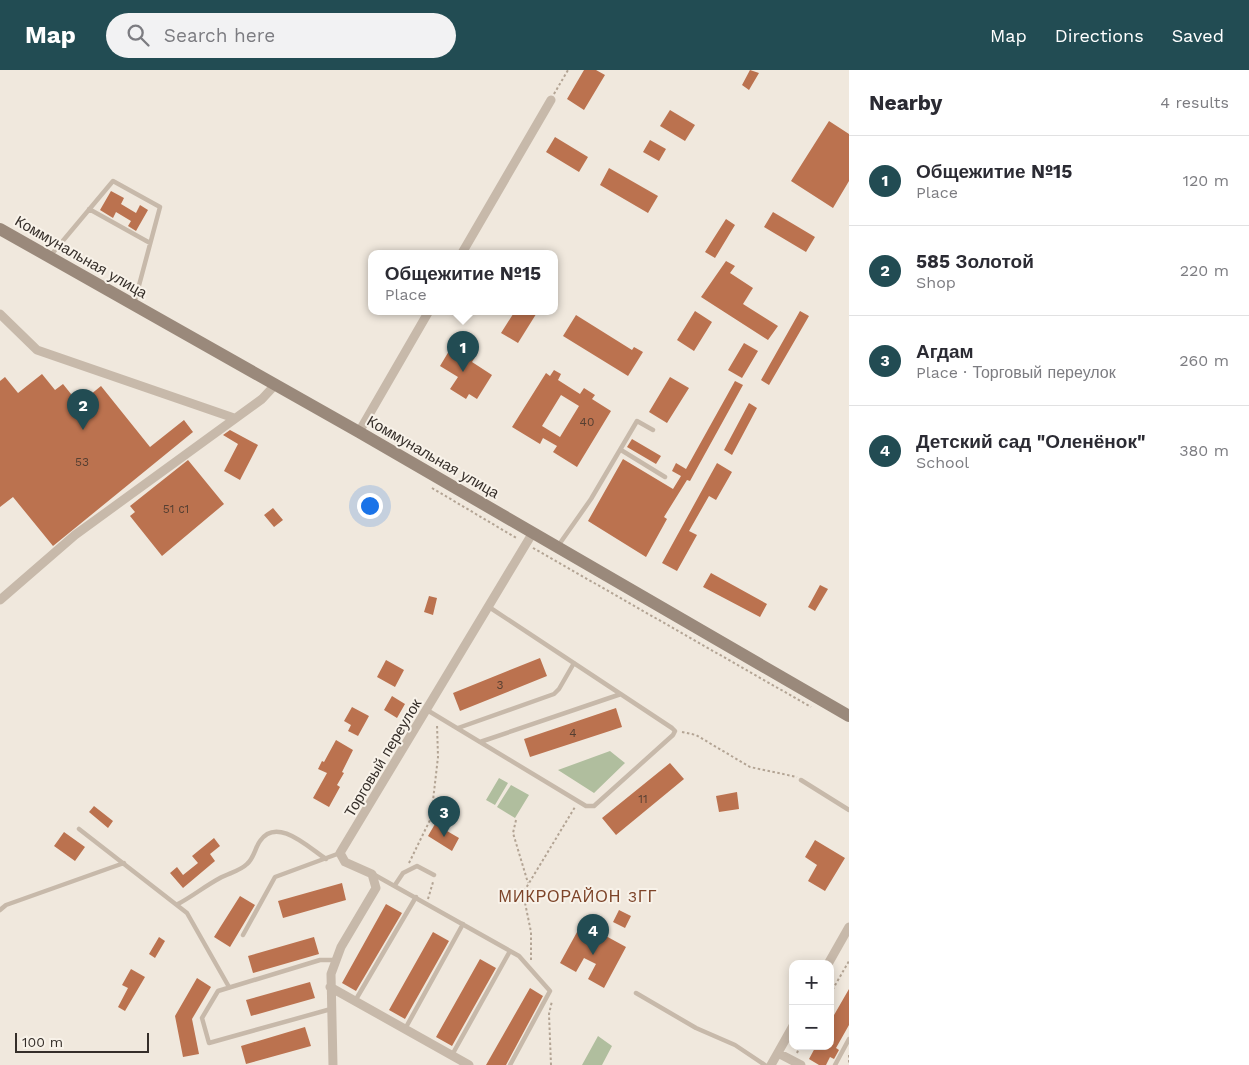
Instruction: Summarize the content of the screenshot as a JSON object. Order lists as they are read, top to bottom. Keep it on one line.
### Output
{"streets":{"main road":["Коммунальная улица"],"street":["Торговый переулок"]},"crossings":[["Коммунальная улица","Торговый переулок"]],"districts":["МИКРОРАЙОН 3ГГ"],"house_numbers":["40","53","51 с1","3","4","11"],"scale_bar":"100 m","page":{"header":"Map","search":"Search here","nav":["Map","Directions","Saved"],"heading":["Nearby","4 results"],"list":[{"mark":"1","name":"Общежитие №15","note":"Place","value":"120 m"},{"mark":"2","name":"585 Золотой","note":"Shop","value":"220 m"},{"mark":"3","name":"Агдам","note":"Place · Торговый переулок","value":"260 m"},{"mark":"4","name":"Детский сад \"Оленёнок\"","note":"School","value":"380 m"}],"popup":["Общежитие №15","Place"],"pins":["1","2","3","4"],"map_buttons":["+","−"],"scale":"100 m"}}
